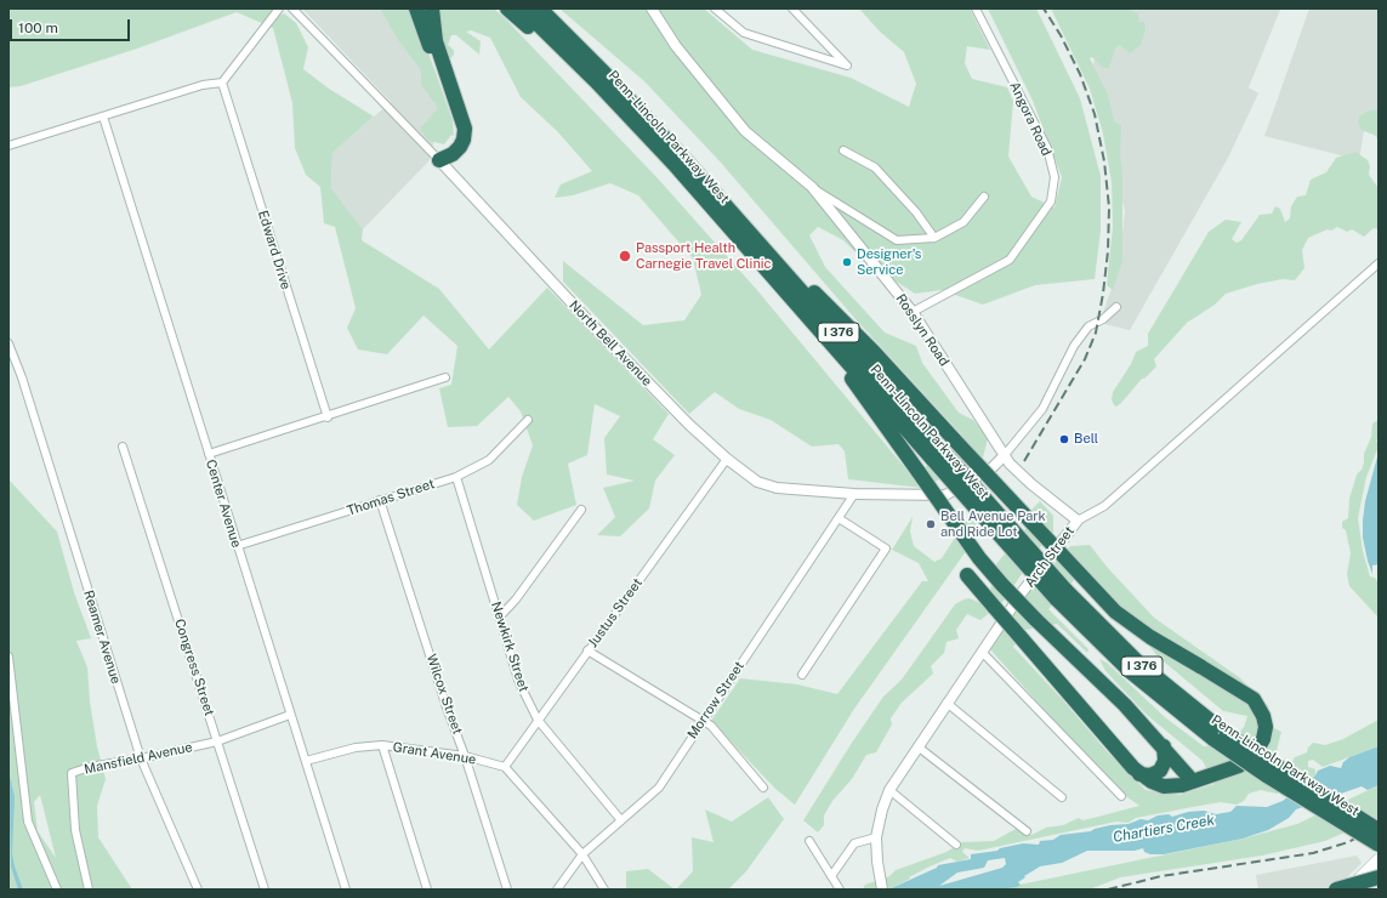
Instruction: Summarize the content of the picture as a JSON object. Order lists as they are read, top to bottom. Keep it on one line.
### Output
{"streets":{"highway":["Penn-Lincoln Parkway West","I 376"],"street":["Angora Road","Edward Drive","Rosslyn Road","North Bell Avenue","Thomas Street","Center Avenue","Arch Street","Justus Street","Reamer Avenue","Newkirk Street","Congress Street","Wilcox Street","Morrow Street","Grant Avenue","Mansfield Avenue"]},"crossings":[["Angora Road","Rosslyn Road"],["Rosslyn Road","North Bell Avenue"],["Rosslyn Road","Arch Street"],["North Bell Avenue","Justus Street"],["North Bell Avenue","Morrow Street"],["Thomas Street","Center Avenue"],["Thomas Street","Newkirk Street"],["Thomas Street","Wilcox Street"],["Center Avenue","Grant Avenue"],["Center Avenue","Mansfield Avenue"],["Justus Street","Newkirk Street"],["Justus Street","Grant Avenue"],["Reamer Avenue","Mansfield Avenue"],["Newkirk Street","Morrow Street"],["Congress Street","Mansfield Avenue"],["Wilcox Street","Grant Avenue"]],"water":["Chartiers Creek"],"places":["Passport Health Carnegie Travel Clinic","Designer's Service","Bell","Bell Avenue Park and Ride Lot"],"scale_bar":"100 m"}
